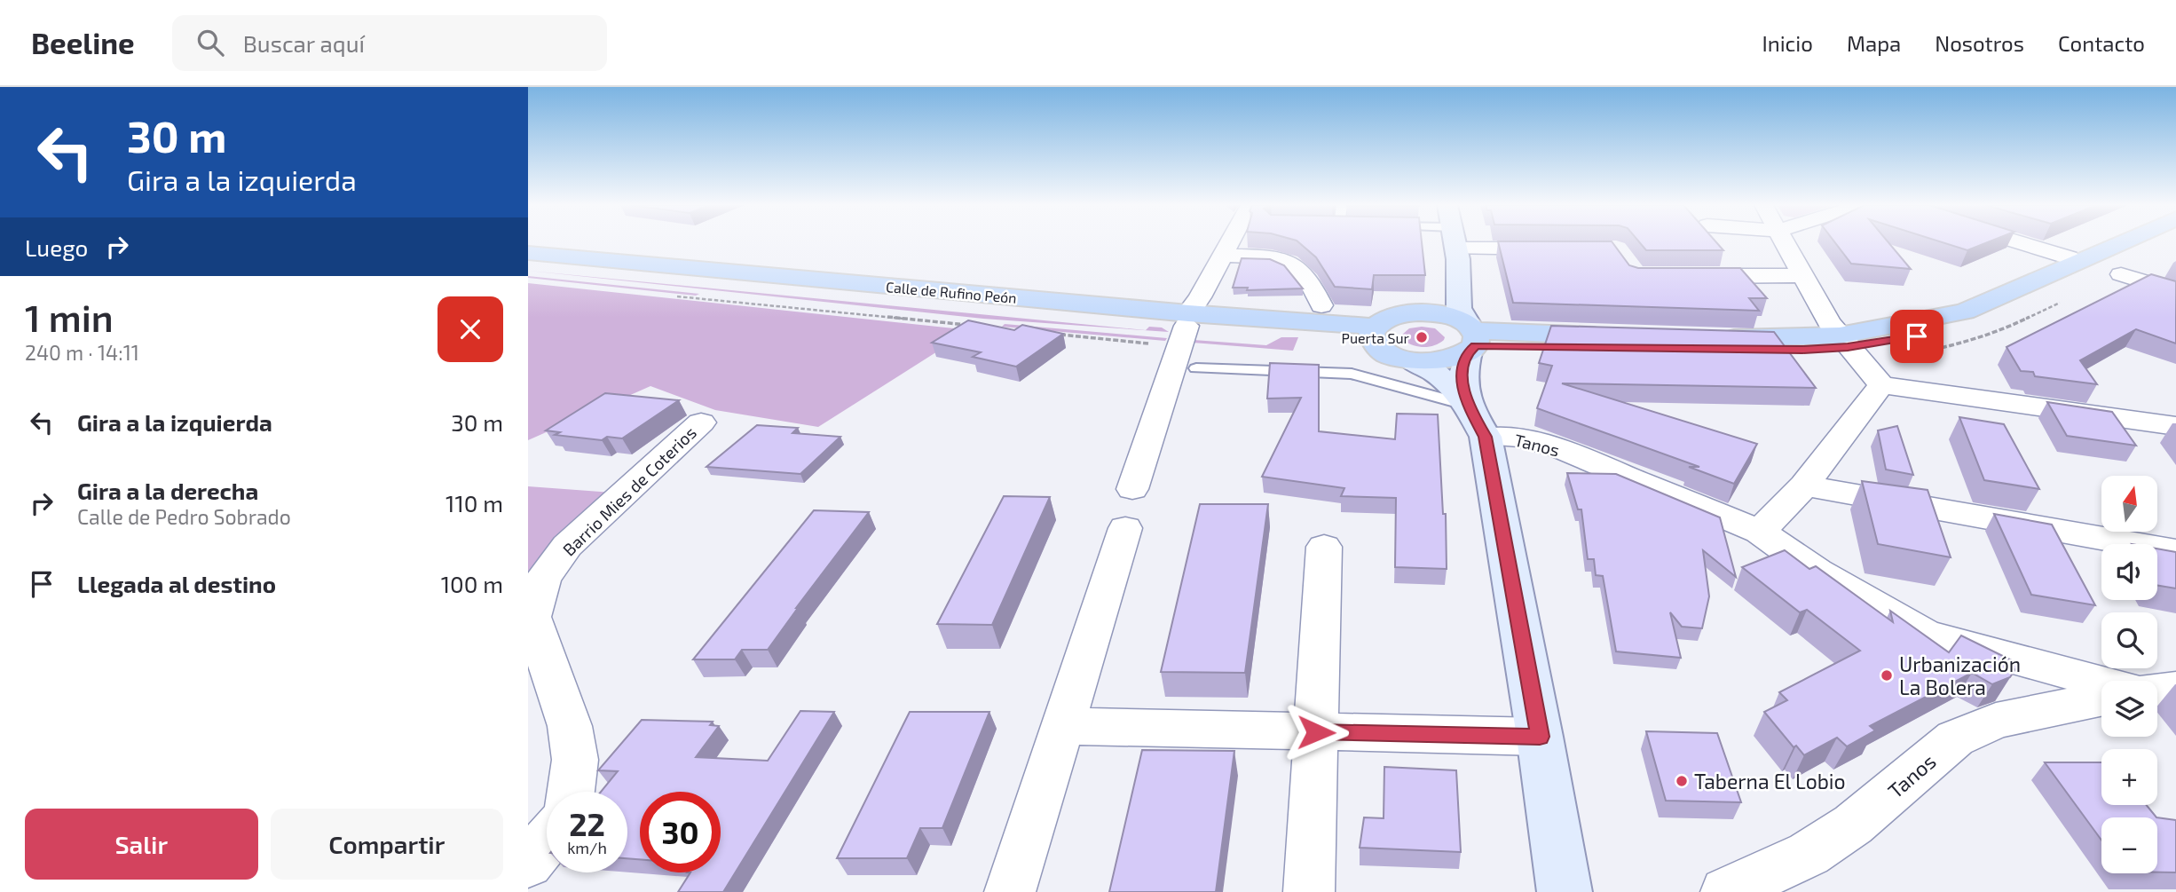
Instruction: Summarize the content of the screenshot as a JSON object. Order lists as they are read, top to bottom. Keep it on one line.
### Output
{"streets":{"main road":["Calle de Rufino Peón"],"street":["Tanos","Barrio Mies de Coterios"]},"places":["Puerta Sur","Urbanización La Bolera","Taberna El Lobio"],"north":"top","page":{"header":"Beeline","search":"Buscar aquí","nav":["Inicio","Mapa","Nosotros","Contacto"],"turn":["30 m","Gira a la izquierda"],"then":"Luego","heading":["1 min","240 m · 14:11"],"list":[{"name":"Gira a la izquierda","value":"30 m"},{"name":"Gira a la derecha","note":"Calle de Pedro Sobrado","value":"110 m"},{"name":"Llegada al destino","value":"100 m"}],"map_buttons":["+","−"],"speed":"22 km/h","limit":"30","buttons":["Salir","Compartir"]}}
